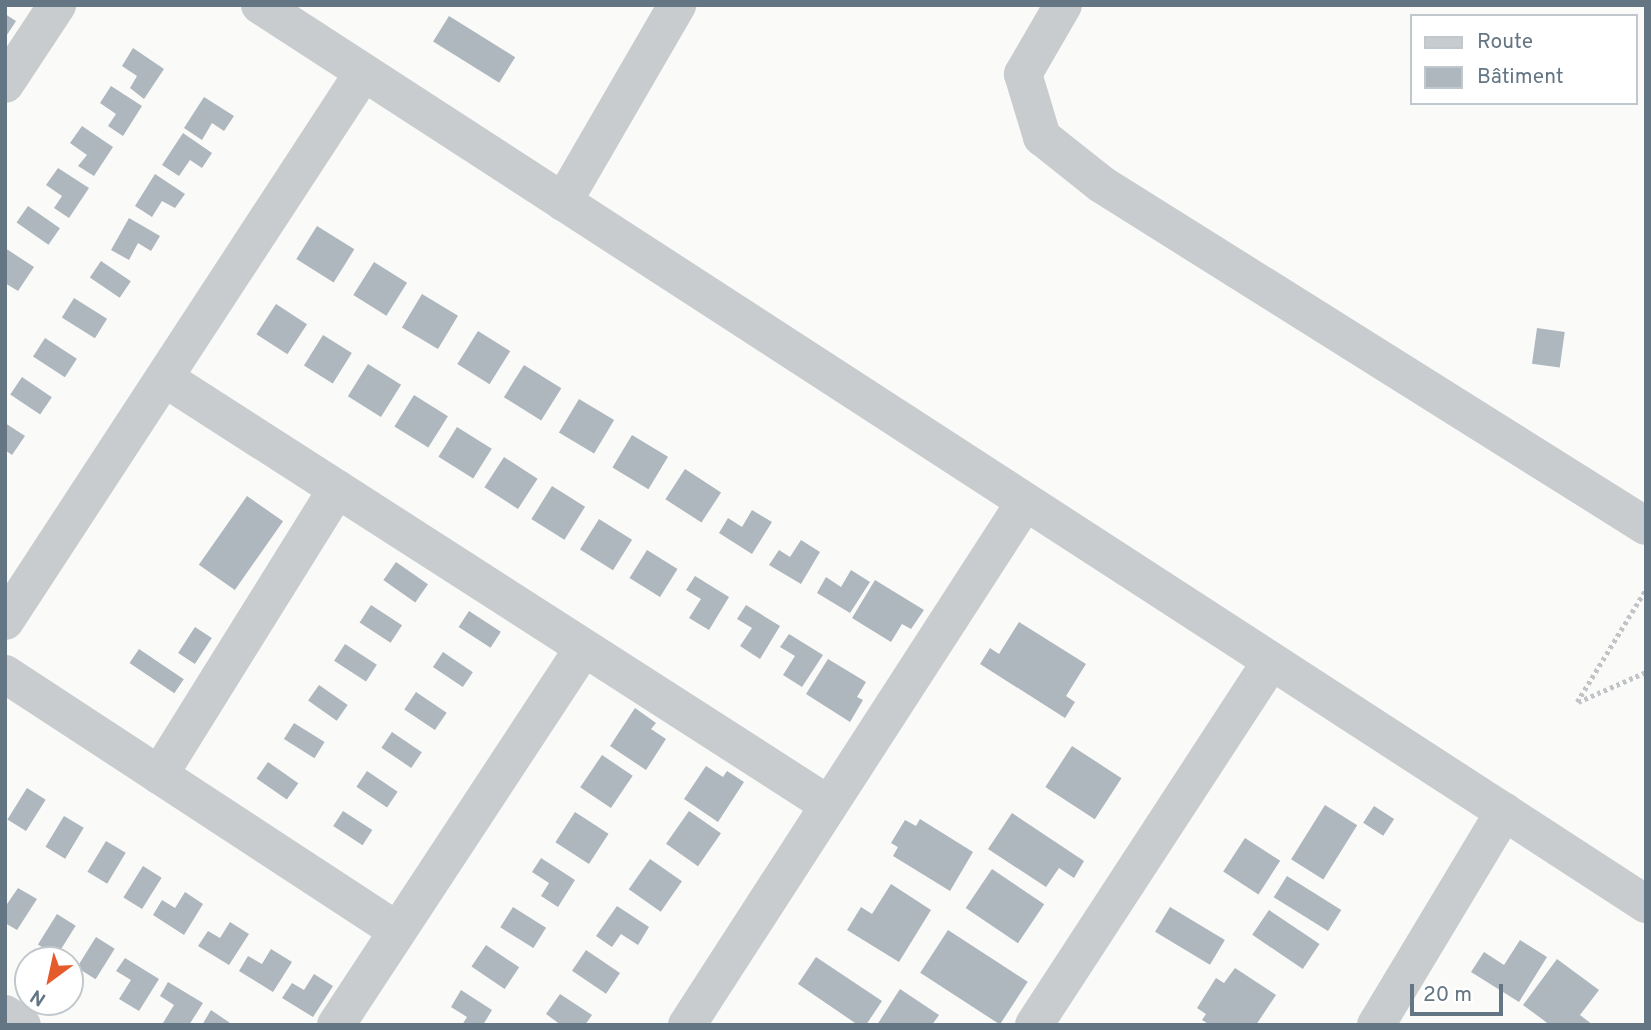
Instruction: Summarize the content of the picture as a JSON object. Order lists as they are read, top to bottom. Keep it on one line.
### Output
{"legend":["Route","Bâtiment"],"scale_bar":"20 m","north":"bottom left"}
